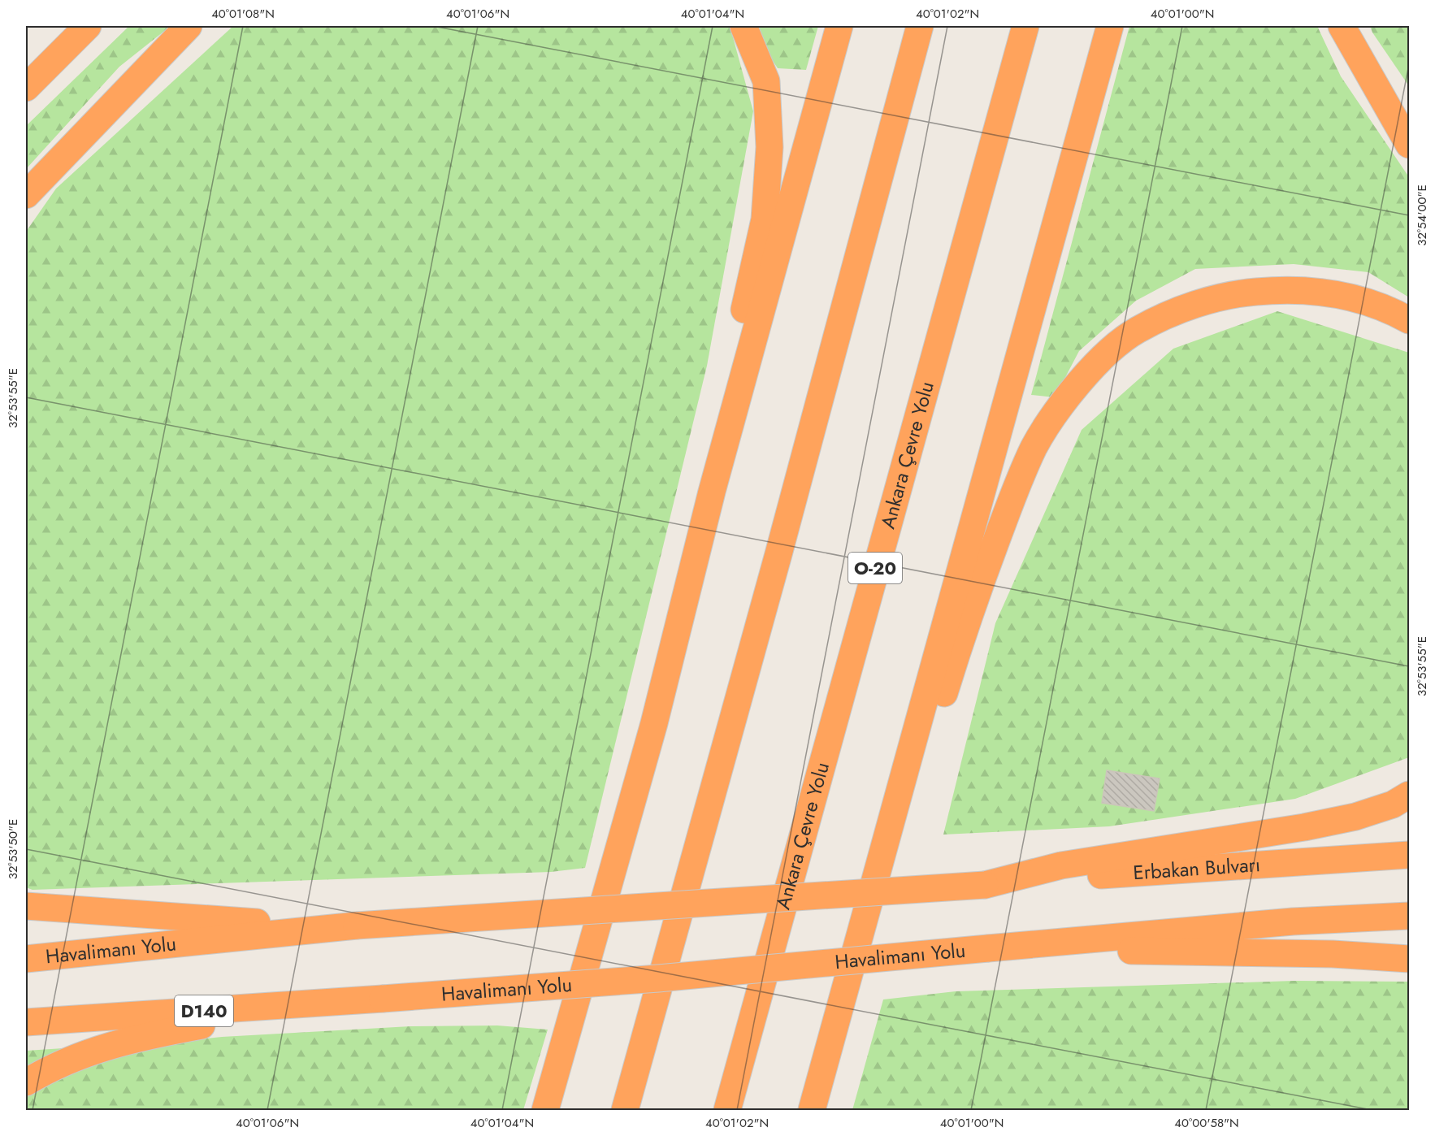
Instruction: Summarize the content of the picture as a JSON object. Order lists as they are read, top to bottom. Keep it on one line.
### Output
{"streets":{"highway":["Ankara Çevre Yolu","O-20","Erbakan Bulvarı","Havalimanı Yolu","D140"]},"crossings":[["Erbakan Bulvarı","Havalimanı Yolu"]],"coordinates":["40°01'08\"N","40°01'06\"N","40°01'04\"N","40°01'02\"N","40°01'00\"N","32°54'00\"E","32°53'55\"E","32°53'50\"E","40°00'58\"N"]}
